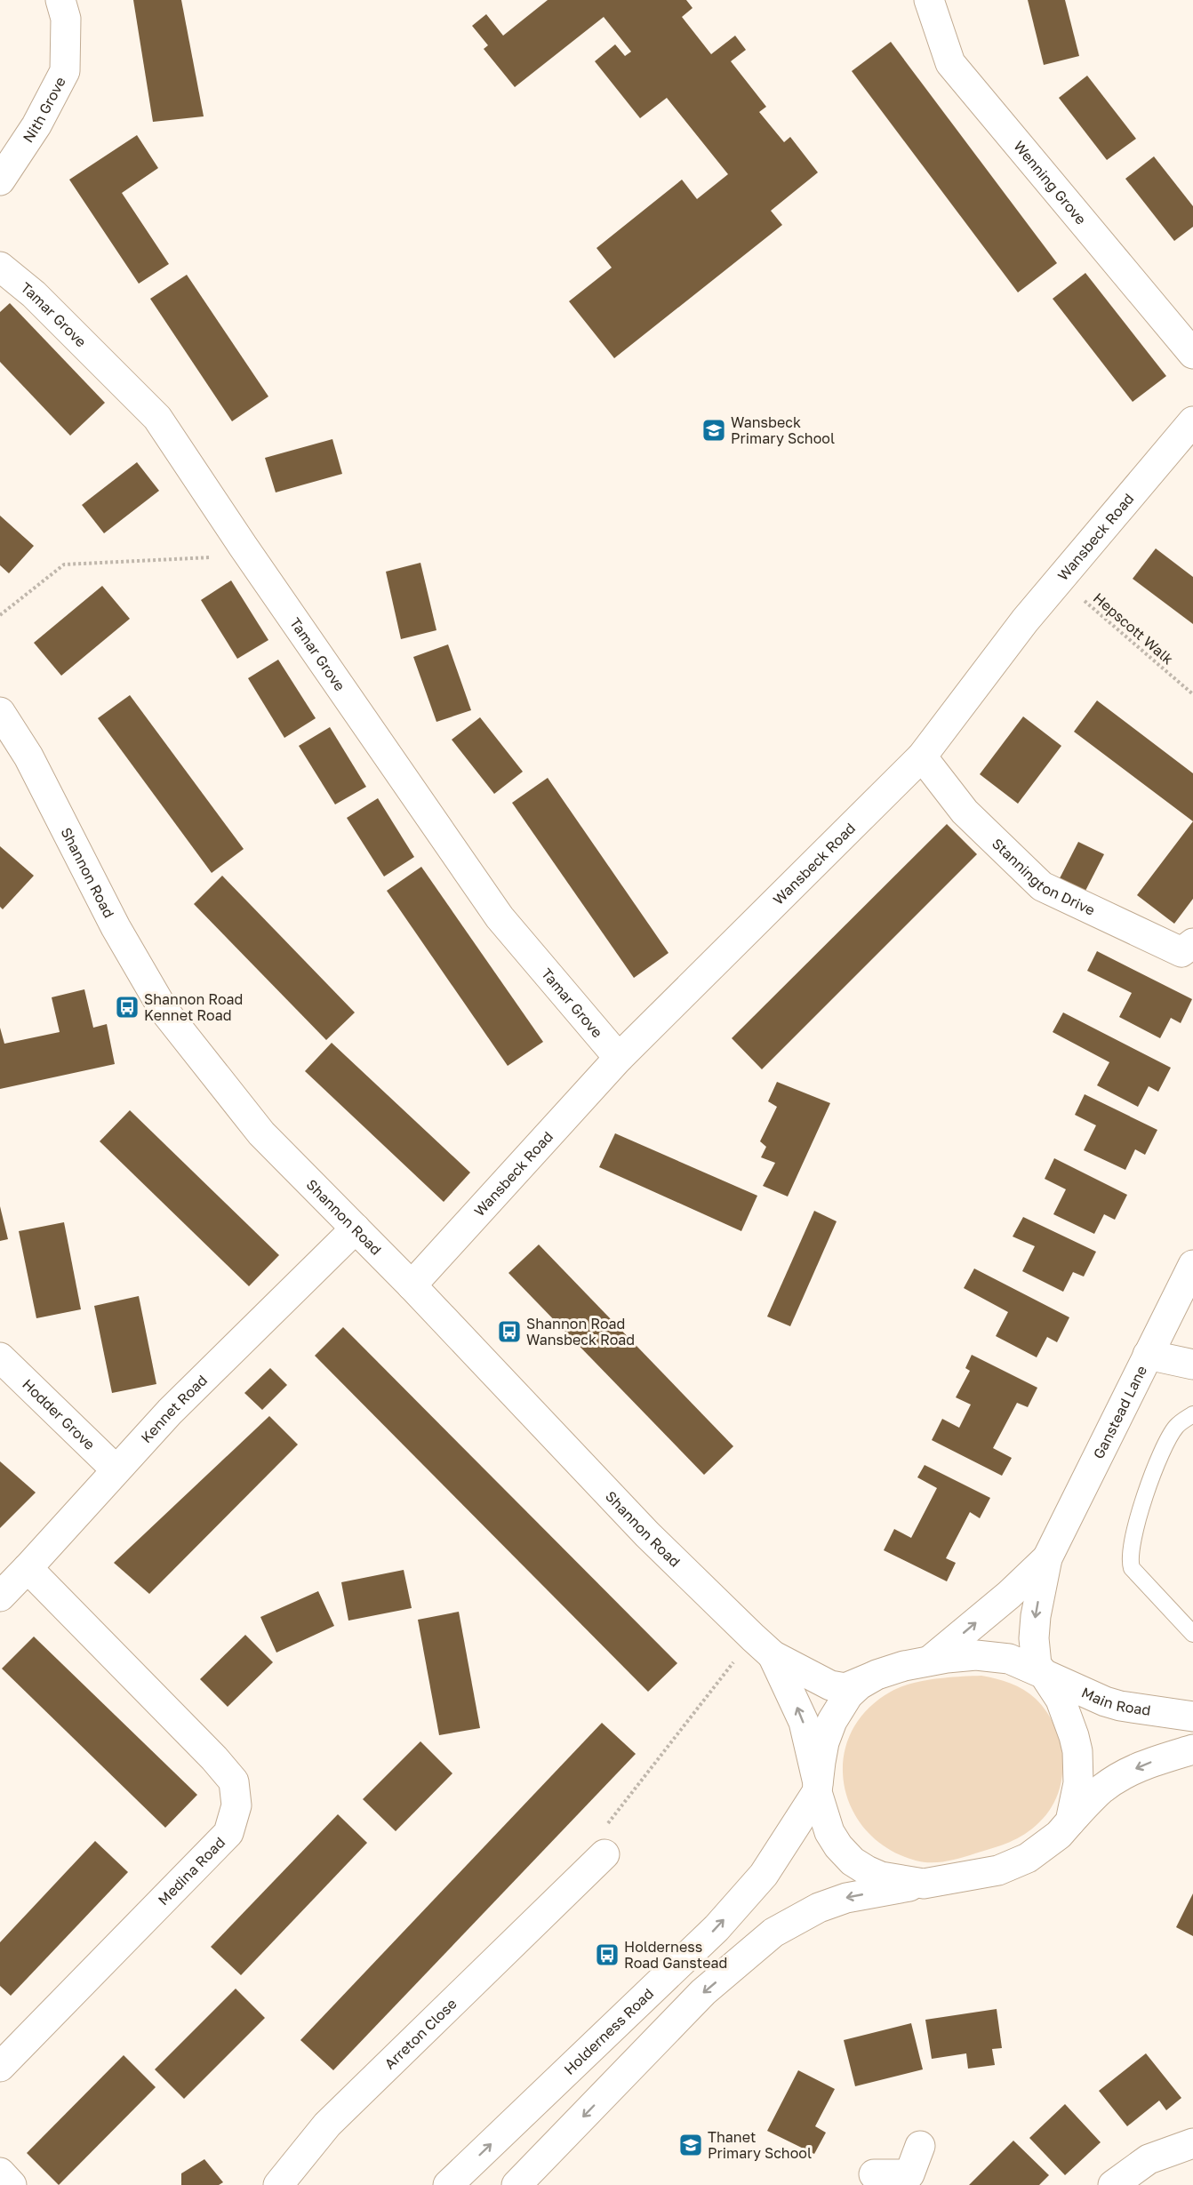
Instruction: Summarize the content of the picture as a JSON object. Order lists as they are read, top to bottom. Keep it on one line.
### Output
{"streets":{"main road":["Nith Grove","Wenning Grove","Tamar Grove","Wansbeck Road","Shannon Road","Stannington Drive","Kennet Road","Ganstead Lane","Hodder Grove","Main Road","Medina Road","Holderness Road","Arreton Close"],"path":["Hepscott Walk"]},"crossings":[["Tamar Grove","Wansbeck Road"],["Wansbeck Road","Hepscott Walk"],["Wansbeck Road","Shannon Road"],["Wansbeck Road","Stannington Drive"],["Shannon Road","Kennet Road"],["Shannon Road","Main Road"],["Shannon Road","Holderness Road"],["Kennet Road","Hodder Grove"],["Kennet Road","Medina Road"],["Ganstead Lane","Main Road"]],"places":{"school or university":["Wansbeck Primary School","Thanet Primary School"],"bus stop":["Shannon Road Kennet Road","Shannon Road Wansbeck Road","Holderness Road Ganstead"]}}
